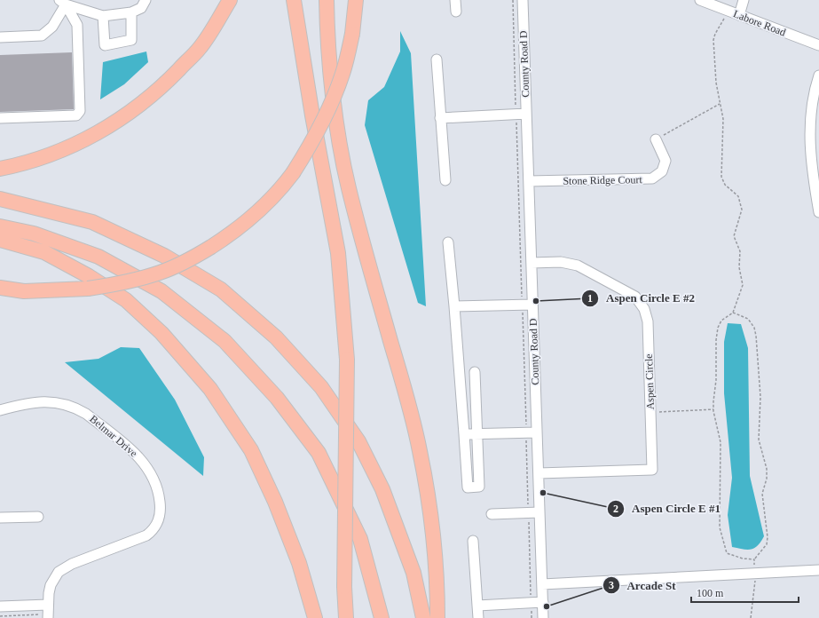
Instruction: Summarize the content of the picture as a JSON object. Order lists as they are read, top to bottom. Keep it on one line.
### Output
{"streets":{"street":["Labore Road","County Road D","Stone Ridge Court","Aspen Circle","Belmar Drive"]},"crossings":[["County Road D","Stone Ridge Court"],["County Road D","Aspen Circle"]],"places":["Aspen Circle E #2","Aspen Circle E #1","Arcade St"],"scale_bar":"100 m"}
